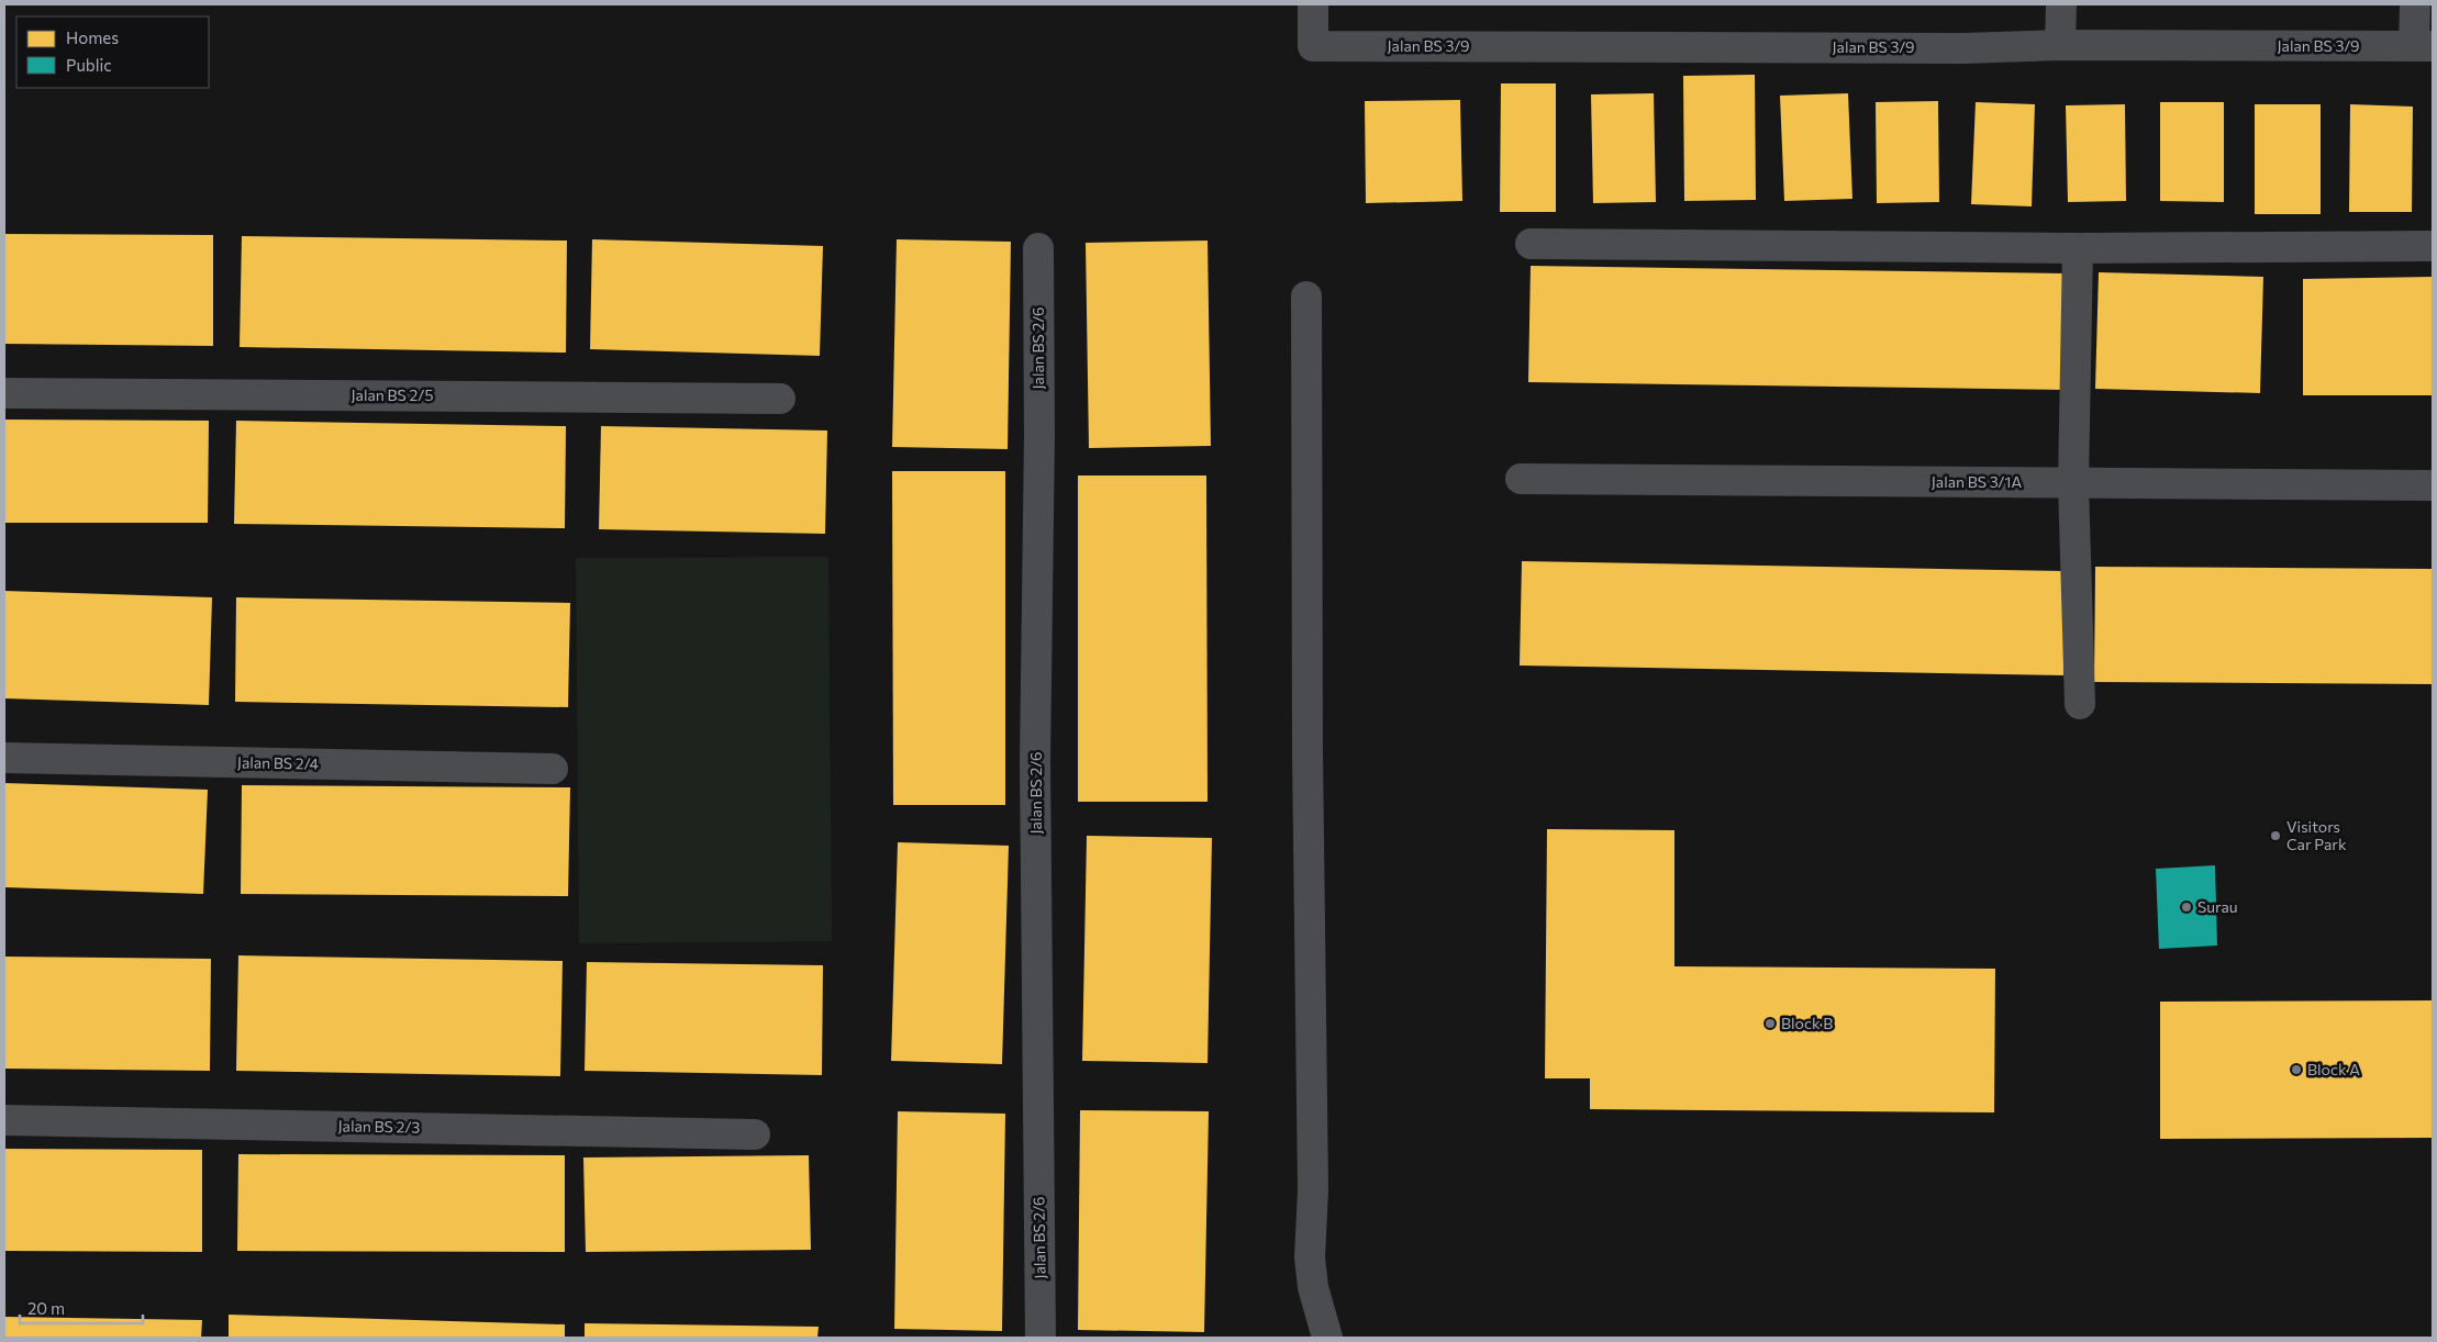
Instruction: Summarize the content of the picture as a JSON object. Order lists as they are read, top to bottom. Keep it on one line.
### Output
{"streets":{"street":["Jalan BS 3/9","Jalan BS 2/6","Jalan BS 2/5","Jalan BS 3/1A","Jalan BS 2/4","Jalan BS 2/3"]},"places":["Visitors Car Park","Surau","Block B","Block A"],"legend":["Homes","Public"],"scale_bar":"20 m"}
